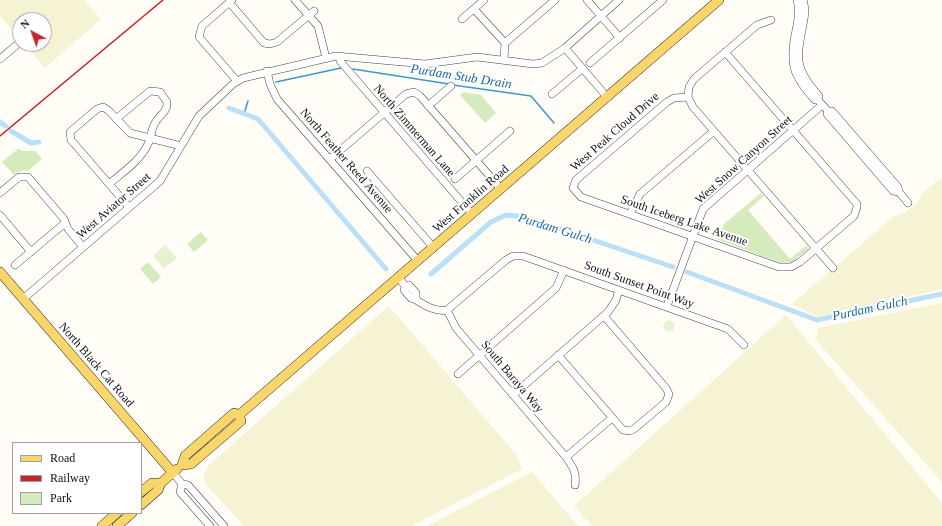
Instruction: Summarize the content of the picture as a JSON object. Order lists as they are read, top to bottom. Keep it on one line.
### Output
{"streets":{"main road":["West Franklin Road","North Black Cat Road"],"street":["North Zimmerman Lane","West Peak Cloud Drive","West Snow Canyon Street","North Feather Reed Avenue","West Aviator Street","South Iceberg Lake Avenue","South Sunset Point Way","South Baraya Way"]},"crossings":[["North Zimmerman Lane","West Franklin Road"],["West Peak Cloud Drive","South Iceberg Lake Avenue"],["West Snow Canyon Street","South Iceberg Lake Avenue"],["West Snow Canyon Street","South Sunset Point Way"],["North Feather Reed Avenue","West Franklin Road"],["West Franklin Road","North Black Cat Road"],["West Aviator Street","North Black Cat Road"],["South Sunset Point Way","South Baraya Way"]],"water":["Purdam Stub Drain","Purdam Gulch"],"legend":["Road","Railway","Park"],"north":"top left"}
